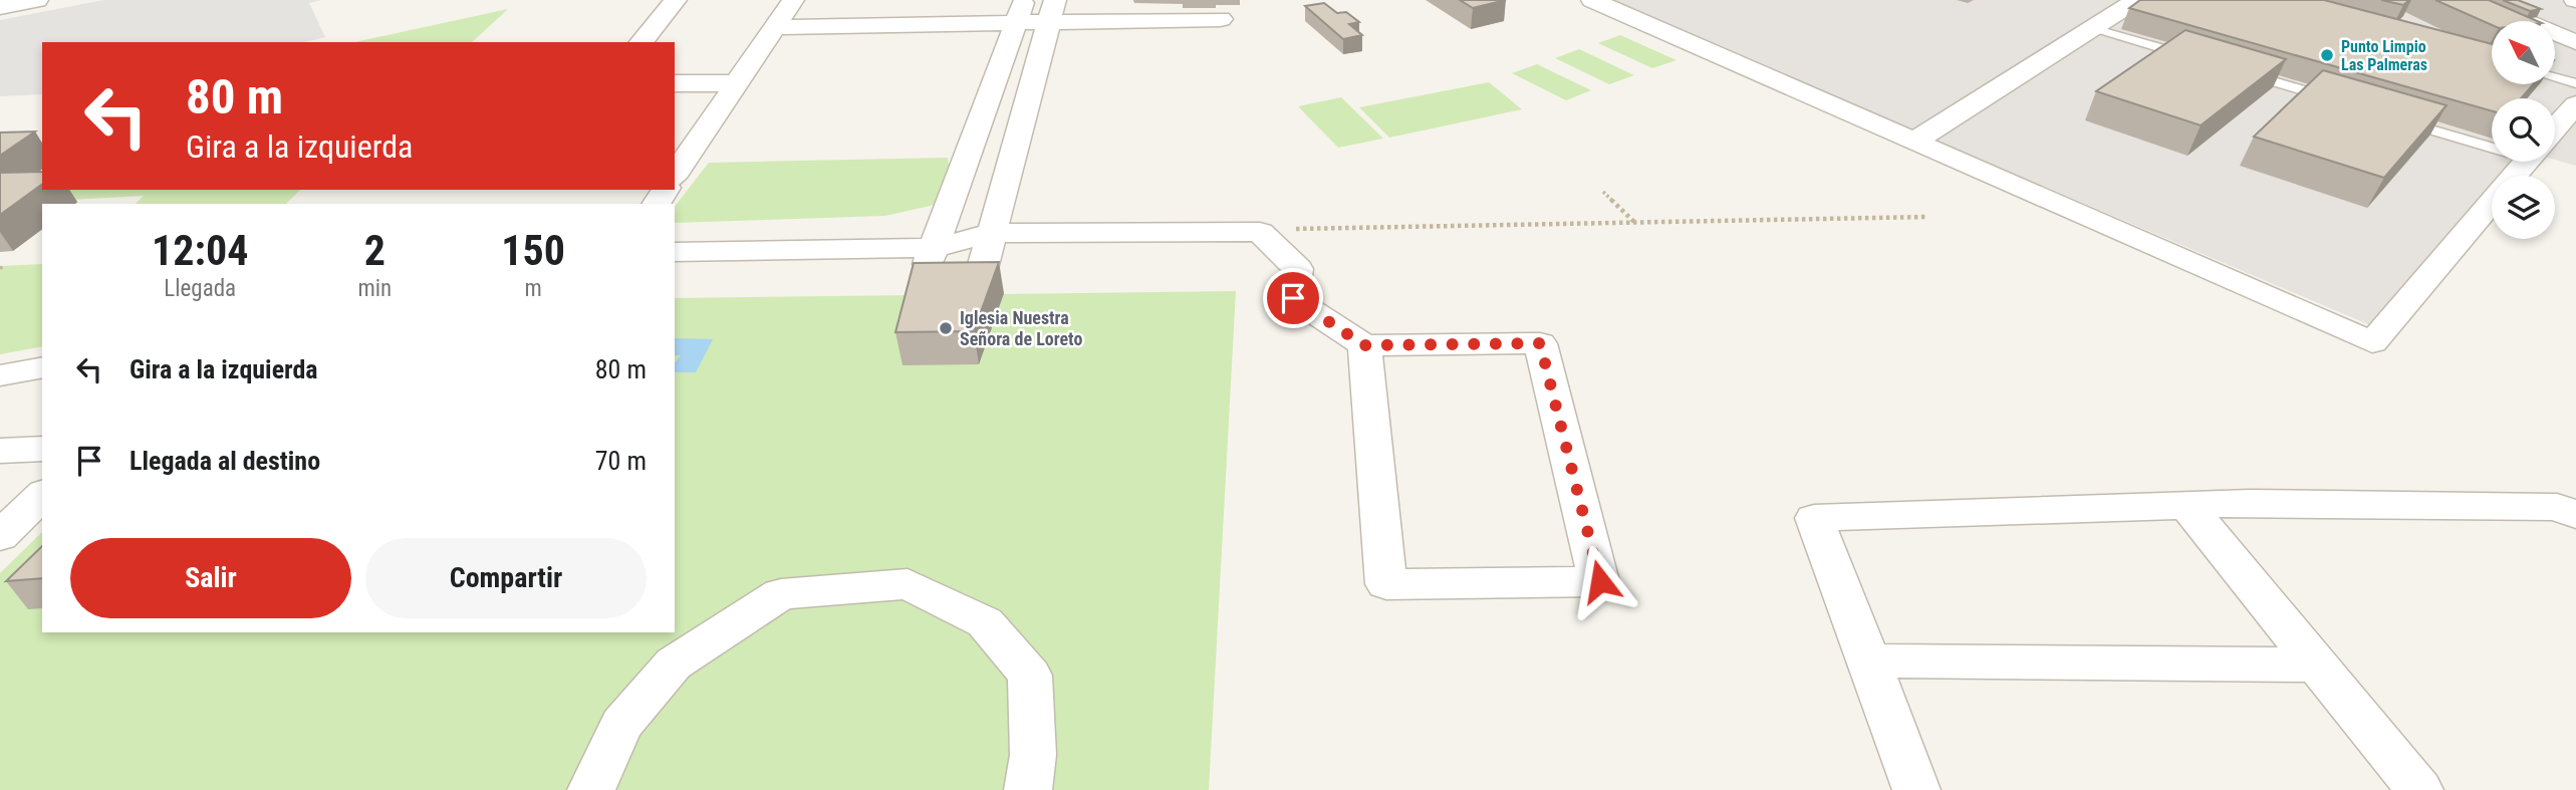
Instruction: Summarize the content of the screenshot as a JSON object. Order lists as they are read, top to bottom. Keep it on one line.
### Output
{"places":["Punto Limpio Las Palmeras","Iglesia Nuestra Señora de Loreto"],"north":"top left","page":{"turn":["80 m","Gira a la izquierda"],"eta":["12:04","Llegada","2","min","150","m"],"list":[{"name":"Gira a la izquierda","value":"80 m"},{"name":"Llegada al destino","value":"70 m"}],"buttons":["Salir","Compartir"]}}
